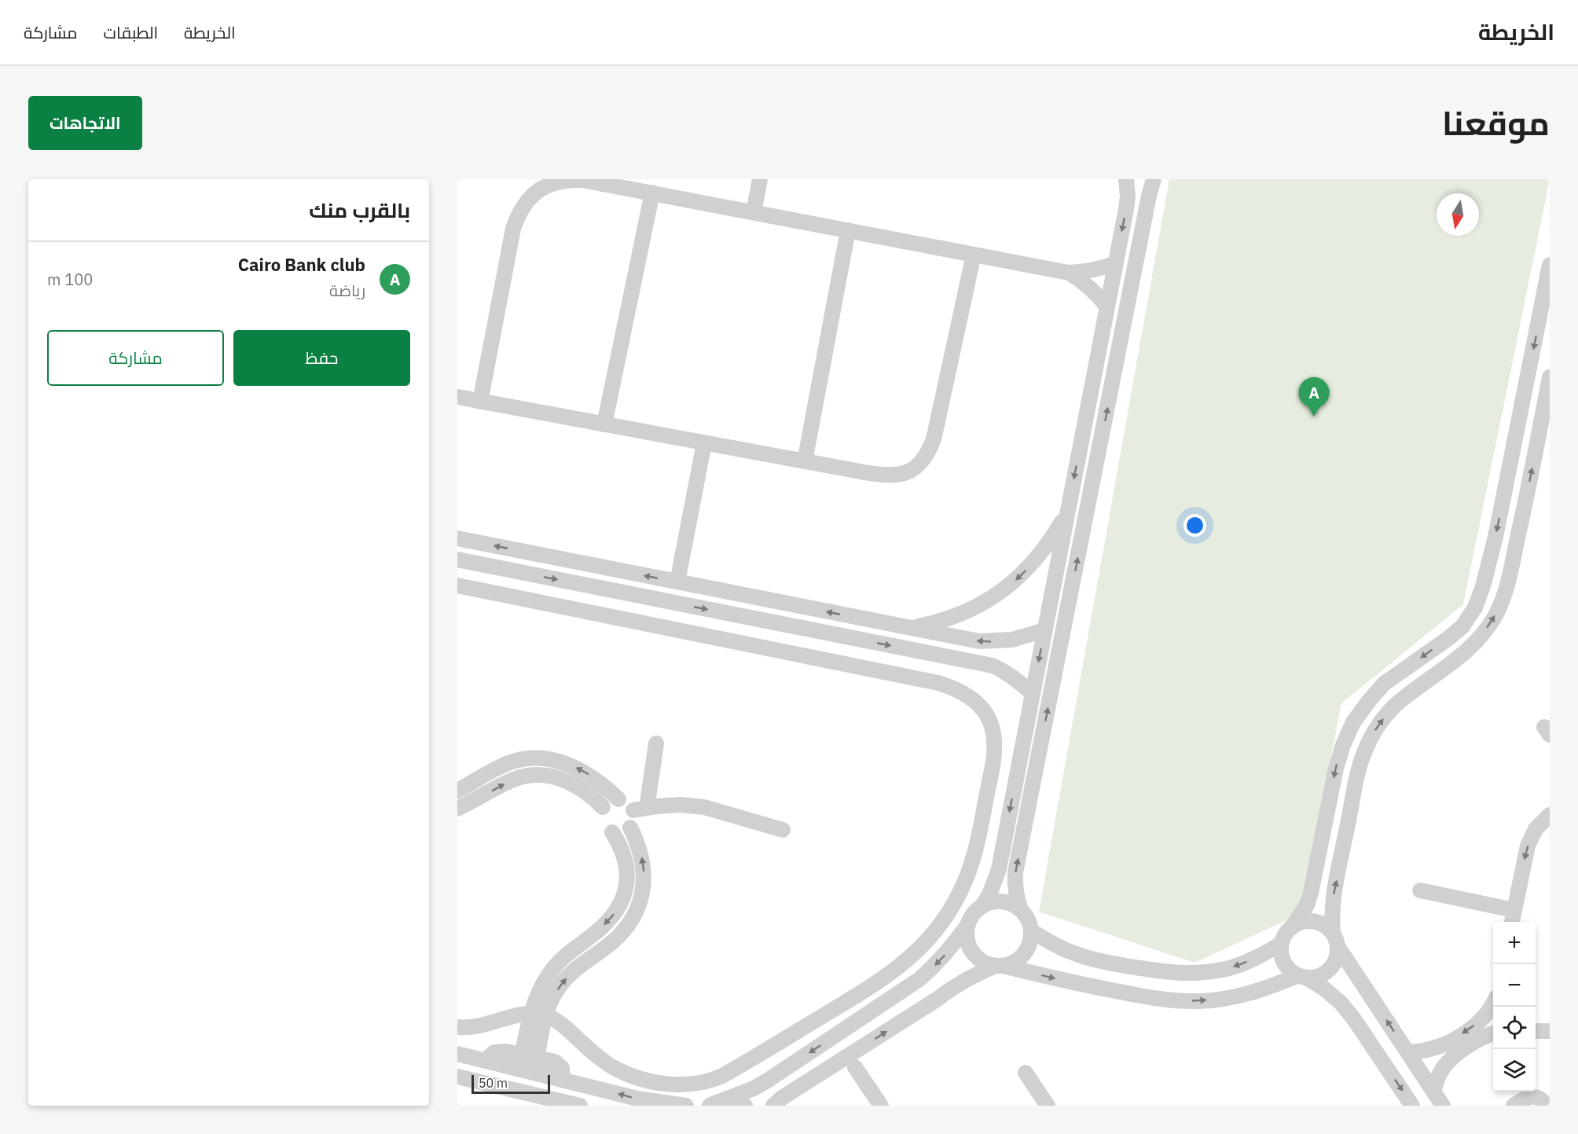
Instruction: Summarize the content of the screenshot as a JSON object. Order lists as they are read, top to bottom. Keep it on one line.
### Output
{"scale_bar":"50 m","north":"bottom","page":{"header":"الخريطة","nav":["الخريطة","الطبقات","مشاركة"],"title":"موقعنا","buttons":["الاتجاهات",["حفظ","مشاركة"]],"heading":"بالقرب منك","list":[{"mark":"A","name":"Cairo Bank club","note":"رياضة","value":"100 m"}],"pins":"A","map_buttons":["+","−"],"scale":"50 m"}}
